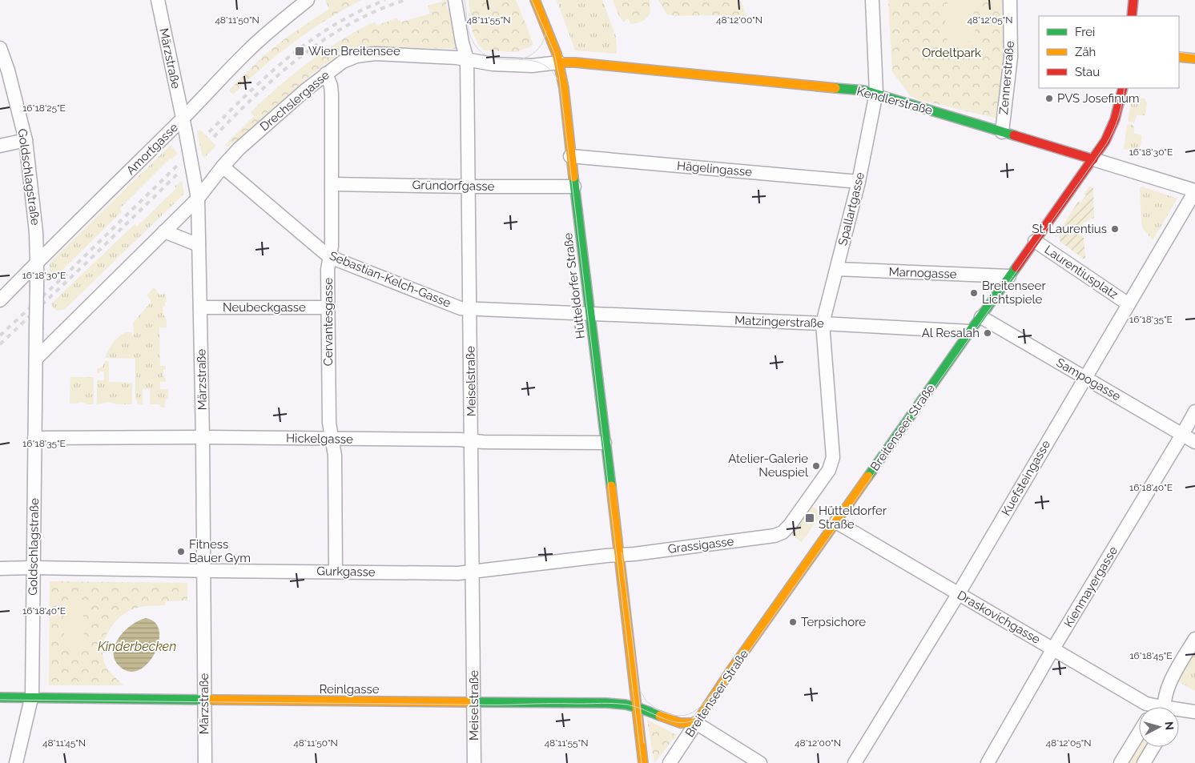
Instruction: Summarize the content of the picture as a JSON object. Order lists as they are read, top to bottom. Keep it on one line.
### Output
{"streets":{"street":["Märzstraße","Zennerstraße","Drechslergasse","Kendlerstraße","Amortgasse","Hägelingasse","Goldschlagstraße","Gründorfgasse","Spallartgasse","Laurentiusplatz","Marnogasse","Sebastian-Kelch-Gasse","Hütteldorfer Straße","Neubeckgasse","Cervantesgasse","Matzingerstraße","Sampogasse","Meiselstraße","Breitenseer Straße","Hickelgasse","Kuefsteingasse","Grassigasse","Gurkgasse","Kienmayergasse","Draskovichgasse","Reinlgasse"]},"crossings":[["Märzstraße","Drechslergasse"],["Märzstraße","Amortgasse"],["Märzstraße","Neubeckgasse"],["Märzstraße","Hickelgasse"],["Märzstraße","Gurkgasse"],["Märzstraße","Reinlgasse"],["Zennerstraße","Kendlerstraße"],["Drechslergasse","Kendlerstraße"],["Drechslergasse","Goldschlagstraße"],["Drechslergasse","Sebastian-Kelch-Gasse"],["Drechslergasse","Hütteldorfer Straße"],["Drechslergasse","Cervantesgasse"],["Drechslergasse","Meiselstraße"],["Kendlerstraße","Spallartgasse"],["Kendlerstraße","Hütteldorfer Straße"],["Kendlerstraße","Breitenseer Straße"],["Kendlerstraße","Kuefsteingasse"],["Amortgasse","Goldschlagstraße"],["Hägelingasse","Spallartgasse"],["Hägelingasse","Hütteldorfer Straße"],["Goldschlagstraße","Hickelgasse"],["Goldschlagstraße","Gurkgasse"],["Goldschlagstraße","Reinlgasse"],["Gründorfgasse","Hütteldorfer Straße"],["Gründorfgasse","Cervantesgasse"],["Gründorfgasse","Meiselstraße"],["Spallartgasse","Marnogasse"],["Spallartgasse","Matzingerstraße"],["Spallartgasse","Grassigasse"],["Laurentiusplatz","Breitenseer Straße"],["Laurentiusplatz","Kuefsteingasse"],["Marnogasse","Breitenseer Straße"],["Sebastian-Kelch-Gasse","Hütteldorfer Straße"],["Sebastian-Kelch-Gasse","Cervantesgasse"],["Sebastian-Kelch-Gasse","Matzingerstraße"],["Sebastian-Kelch-Gasse","Meiselstraße"],["Hütteldorfer Straße","Matzingerstraße"],["Hütteldorfer Straße","Hickelgasse"],["Hütteldorfer Straße","Grassigasse"],["Hütteldorfer Straße","Gurkgasse"],["Hütteldorfer Straße","Reinlgasse"],["Neubeckgasse","Cervantesgasse"],["Cervantesgasse","Hickelgasse"],["Cervantesgasse","Gurkgasse"],["Matzingerstraße","Breitenseer Straße"],["Sampogasse","Breitenseer Straße"],["Sampogasse","Kuefsteingasse"],["Sampogasse","Kienmayergasse"],["Meiselstraße","Hickelgasse"],["Meiselstraße","Gurkgasse"],["Meiselstraße","Reinlgasse"],["Breitenseer Straße","Draskovichgasse"],["Breitenseer Straße","Reinlgasse"],["Kuefsteingasse","Draskovichgasse"],["Grassigasse","Gurkgasse"],["Kienmayergasse","Draskovichgasse"]],"water":["Kinderbecken"],"parks":["Ordeltpark"],"places":{"transit":["Wien Breitensee","Hütteldorfer Straße"],"other":["PVS Josefinum","St. Laurentius","Breitenseer Lichtspiele","Al Resalah","Atelier-Galerie Neuspiel","Fitness Bauer Gym","Terpsichore"]},"legend":["Frei","Zäh","Stau"],"north":"right","coordinates":["48°11'50\"N","48°11'55\"N","48°12'00\"N","48°12'05\"N","16°18'25\"E","16°18'30\"E","16°18'35\"E","16°18'40\"E","16°18'45\"E","48°11'45\"N"]}
